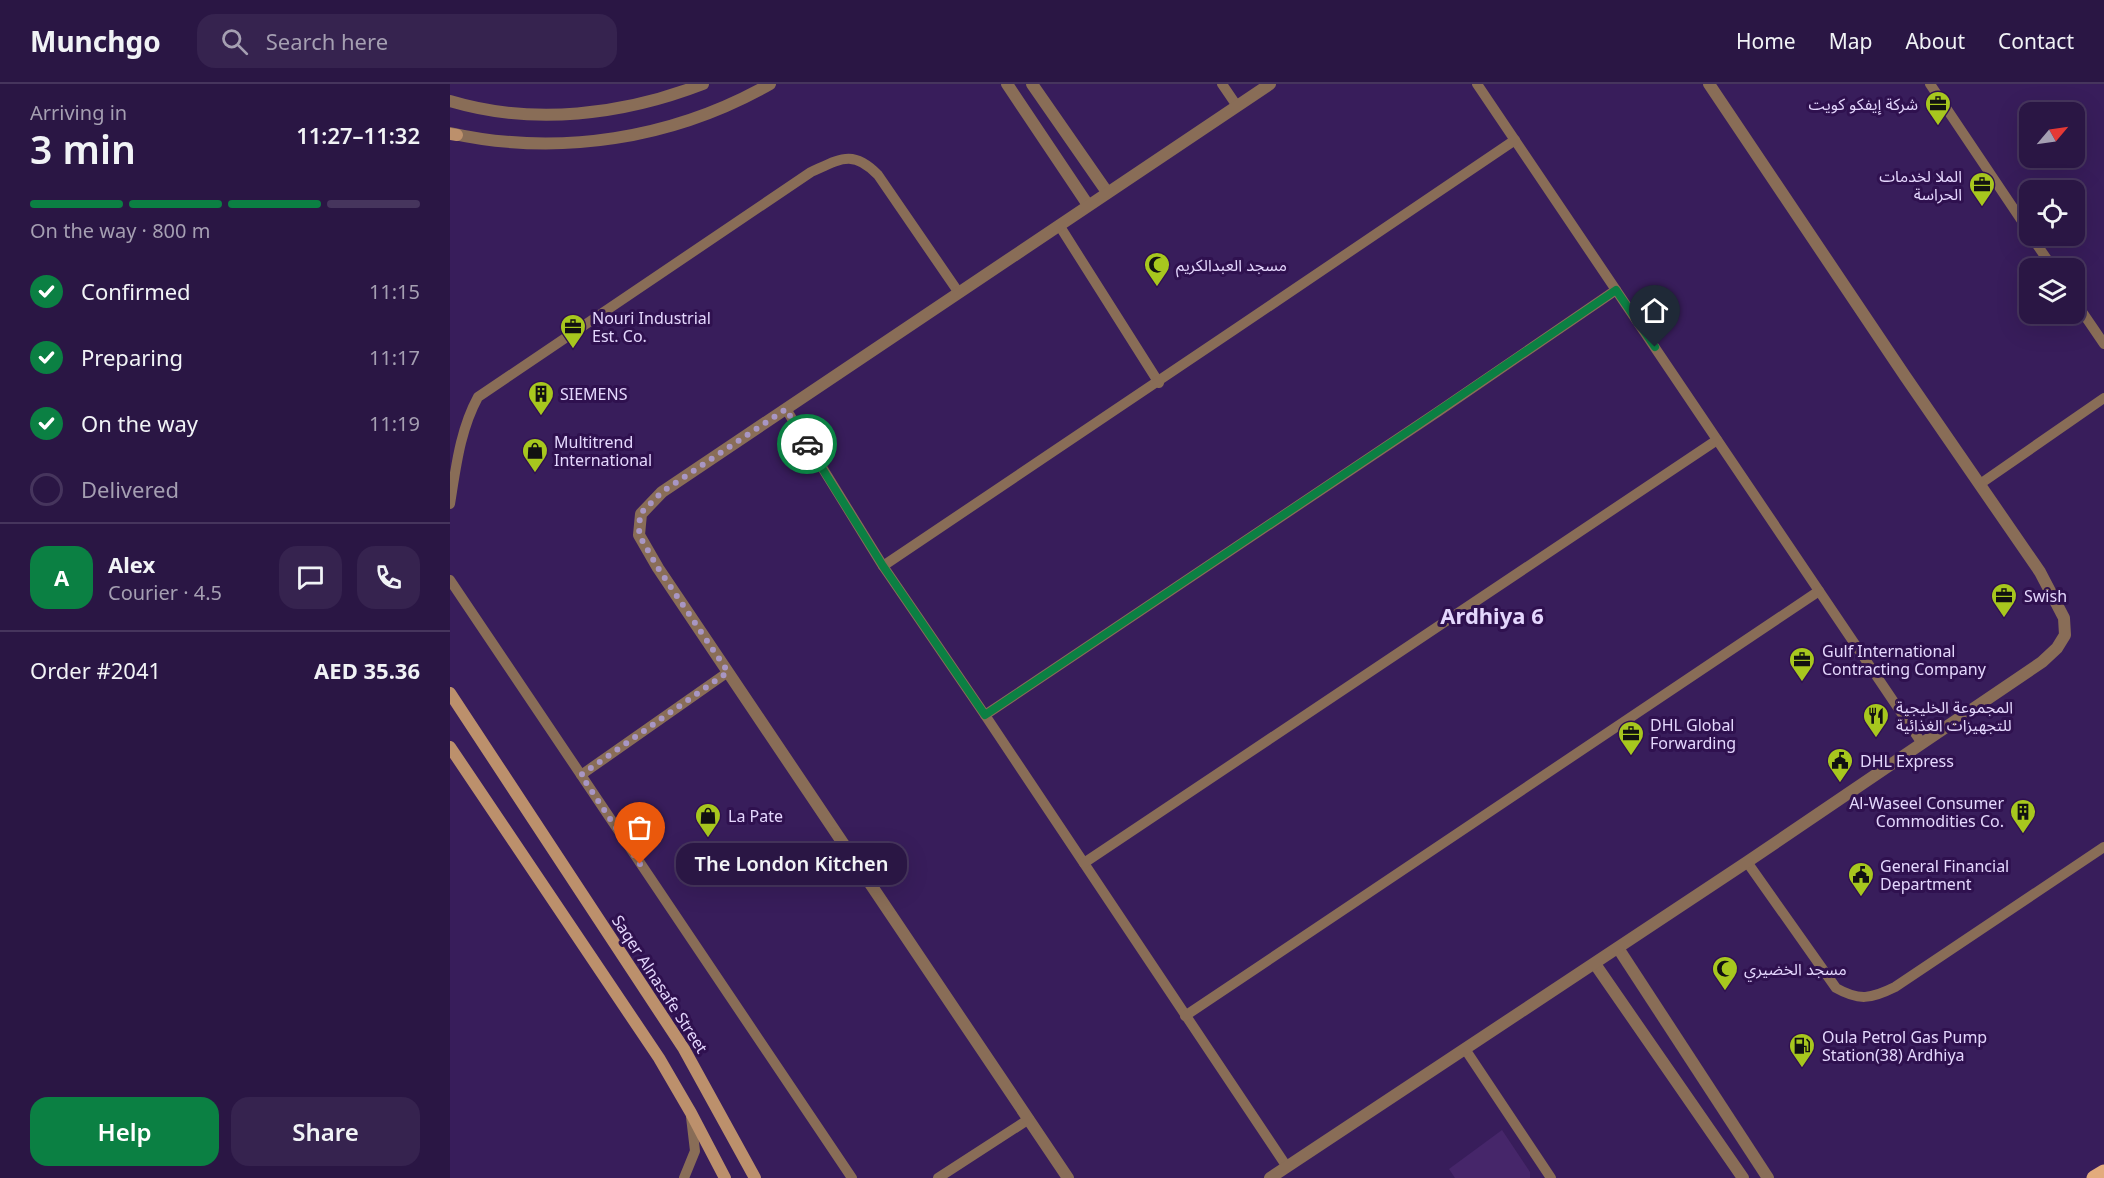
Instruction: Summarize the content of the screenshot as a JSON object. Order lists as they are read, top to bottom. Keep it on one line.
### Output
{"streets":{"main road":["Saqer Alnasafe Street"]},"districts":["Ardhiya 6"],"places":{"office":["شركة إيفكو كويت","الملا لخدمات الحراسة","Nouri Industrial Est. Co.","Swish","Gulf International Contracting Company","DHL Global Forwarding"],"mosque":["مسجد العبدالكريم","مسجد الخضيري"],"building":["SIEMENS","Al-Waseel Consumer Commodities Co."],"shop":["Multitrend International","La Pate"],"restaurant":["المجموعة الخليجية للتجهيزات الغذائية"],"public building":["DHL Express","General Financial Department"],"other":["The London Kitchen"],"fuel station":["Oula Petrol Gas Pump Station(38) Ardhiya"]},"north":"top right","page":{"header":"Munchgo","search":"Search here","nav":["Home","Map","About","Contact"],"heading":["3 min","Arriving in","11:27–11:32"],"panel":["Alex","Courier · 4.5","Order #2041","AED 35.36"],"bar":"On the way · 800 m","list":[["Confirmed","11:15"],["Preparing","11:17"],["On the way","11:19"],"Delivered"],"round":"A","bubble":"The London Kitchen","buttons":["Help","Share"]}}
